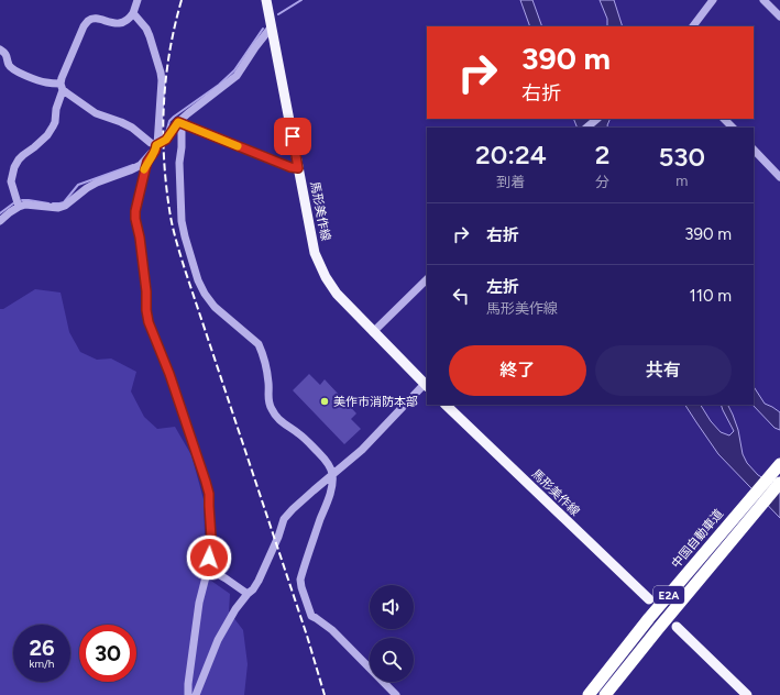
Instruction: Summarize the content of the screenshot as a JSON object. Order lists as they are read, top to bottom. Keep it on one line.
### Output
{"streets":{"highway":["中国自動車道","E2A"],"main road":["馬形美作線"]},"places":["美作市消防本部"],"page":{"turn":["390 m","右折"],"eta":["20:24","到着","2","分","530","m"],"list":[{"name":"右折","value":"390 m"},{"name":"左折","note":"馬形美作線","value":"110 m"}],"buttons":["終了","共有"],"speed":"26 km/h","limit":"30"}}
